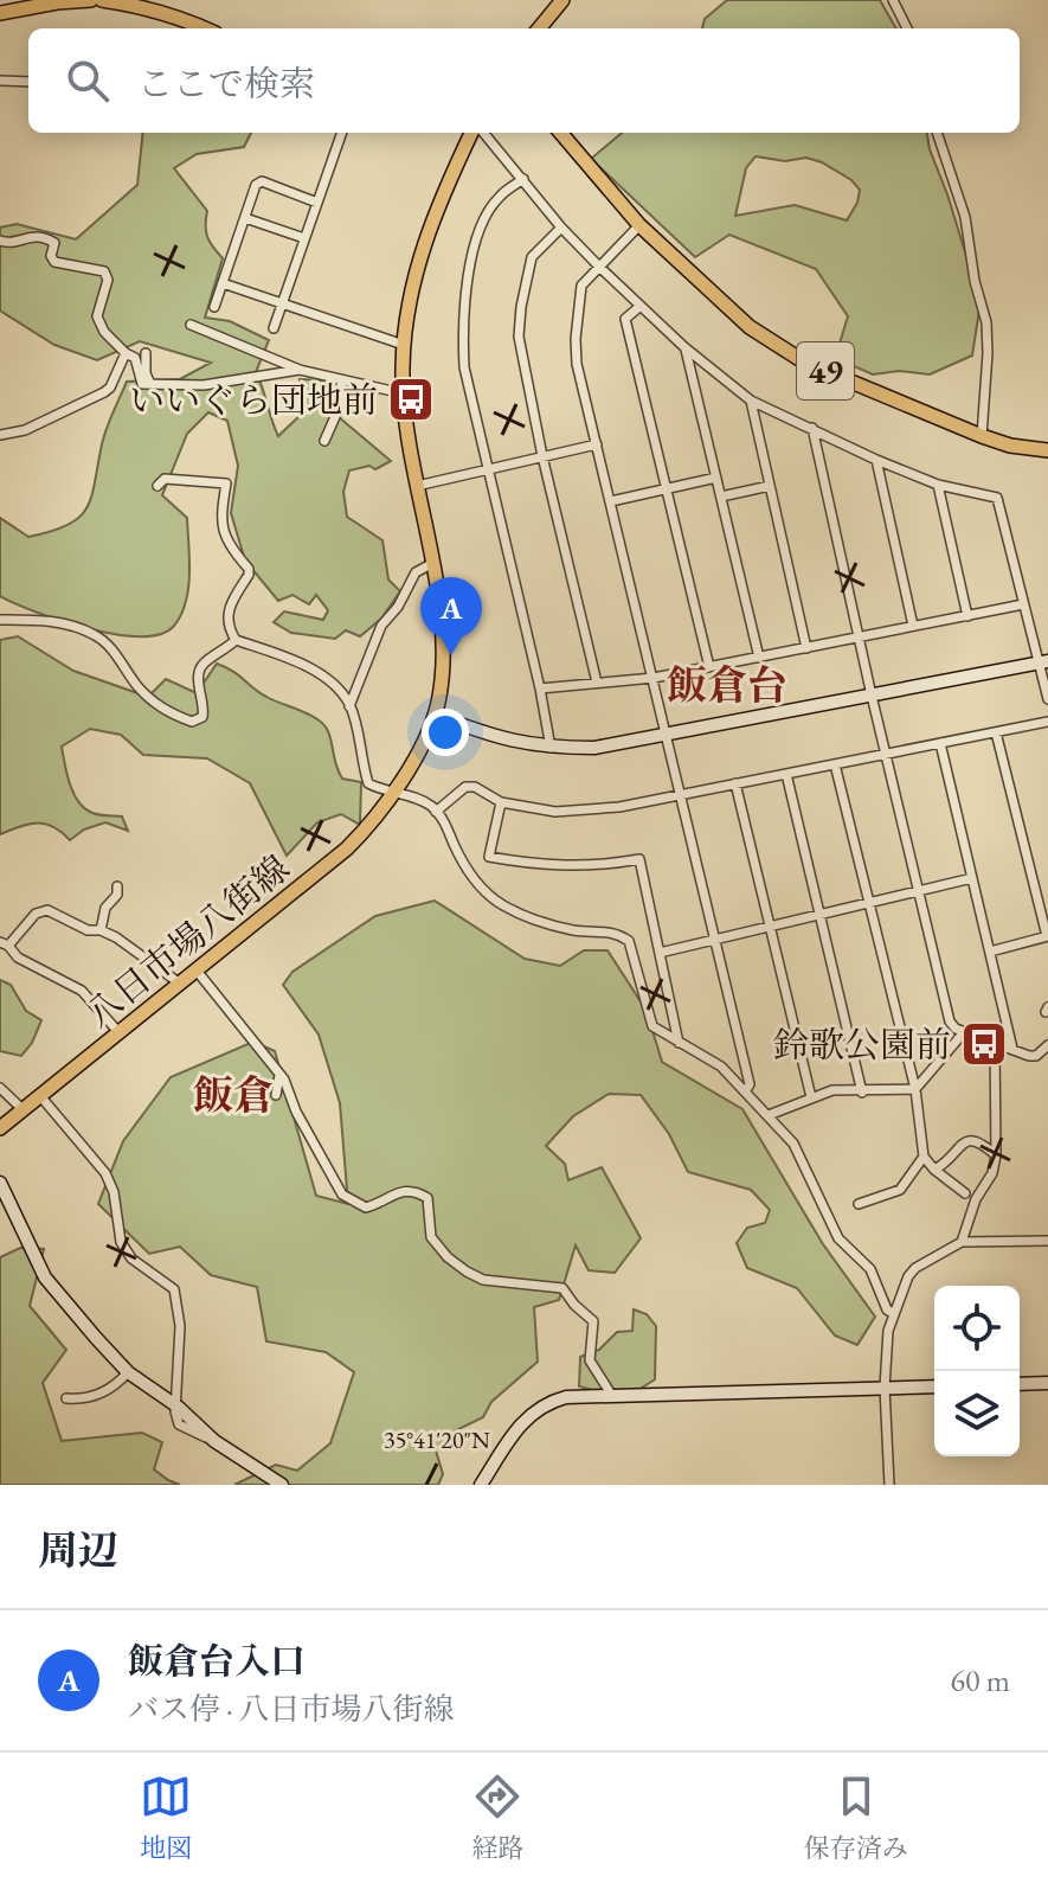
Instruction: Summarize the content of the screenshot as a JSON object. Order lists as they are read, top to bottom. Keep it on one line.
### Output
{"streets":{"main road":["49","八日市場八街線"]},"districts":["飯倉台","飯倉"],"places":{"bus stop":["いいぐら団地前","鈴歌公園前"]},"page":{"search":"ここで検索","pins":"A","heading":"周辺","list":[{"mark":"A","name":"飯倉台入口","note":"バス停 · 八日市場八街線","value":"60 m"}],"nav":["地図","経路","保存済み"]},"coordinates":["35°41'20\"N"]}
